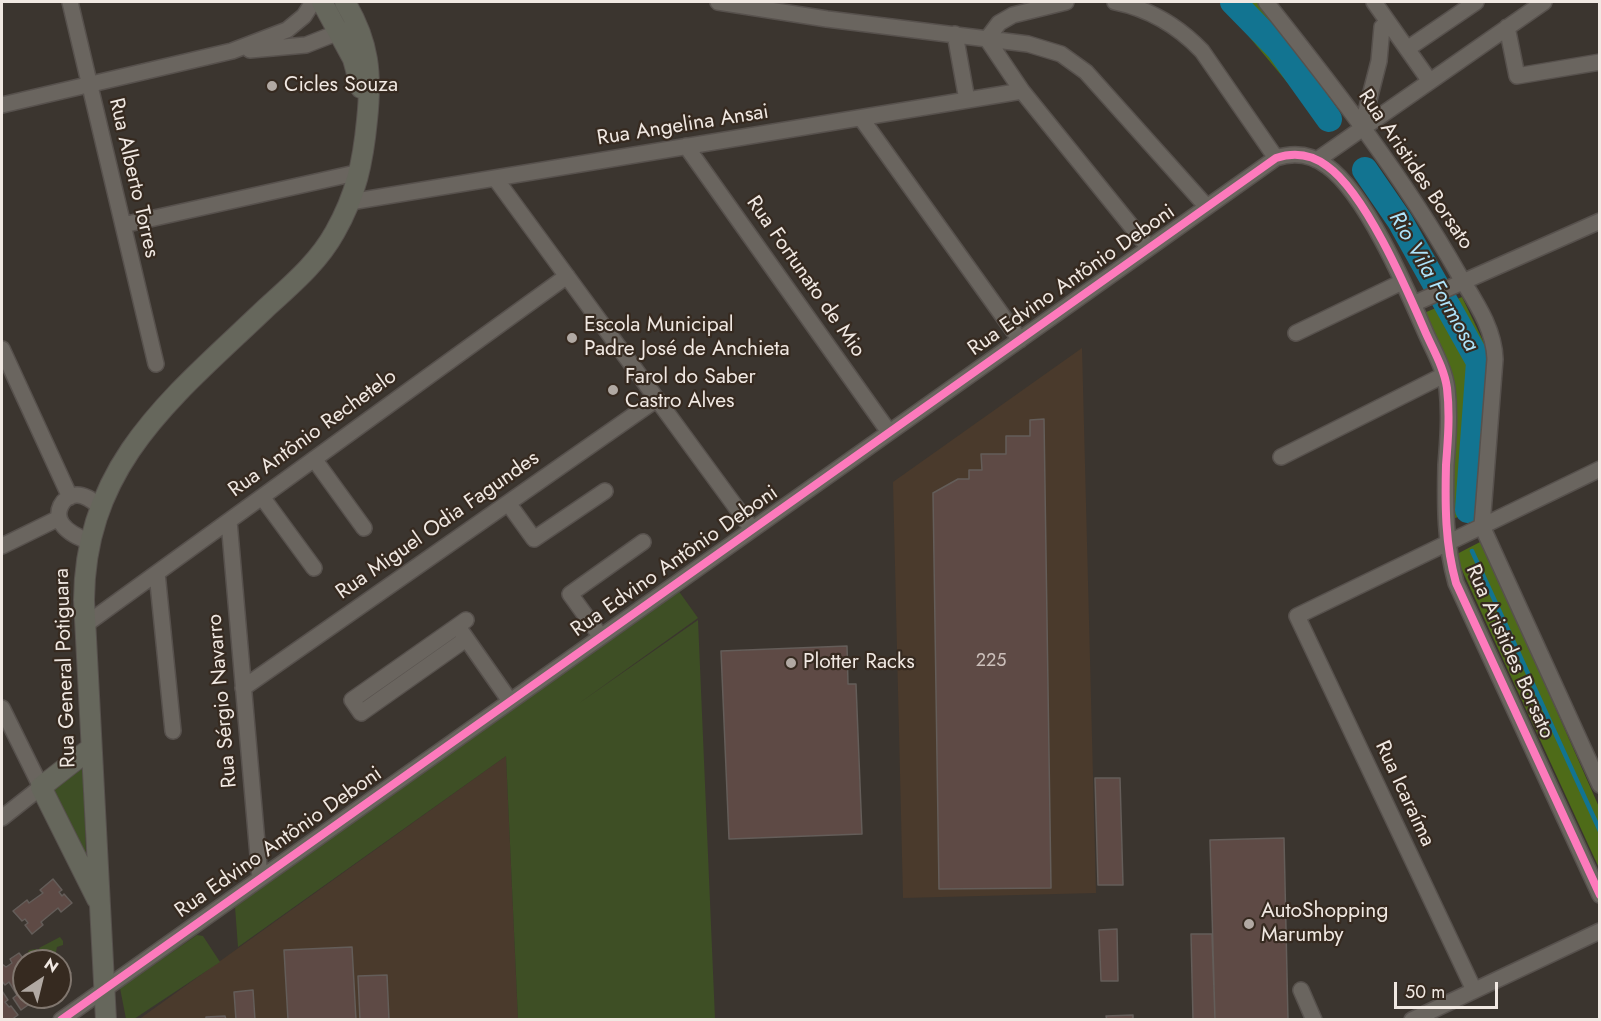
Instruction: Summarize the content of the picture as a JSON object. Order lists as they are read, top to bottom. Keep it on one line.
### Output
{"streets":{"main road":["Rua General Potiguara"],"street":["Rua Angelina Ansai","Rua Aristides Borsato","Rua Alberto Torres","Rua Fortunato de Mio","Rua Edvino Antônio Deboni","Rua Antônio Rechetelo","Rua Miguel Odia Fagundes","Rua Sérgio Navarro","Rua Icaraíma"]},"crossings":[["Rua Angelina Ansai","Rua Fortunato de Mio"],["Rua Angelina Ansai","Rua General Potiguara"],["Rua Aristides Borsato","Rua Icaraíma"],["Rua Fortunato de Mio","Rua Edvino Antônio Deboni"],["Rua Edvino Antônio Deboni","Rua General Potiguara"],["Rua Edvino Antônio Deboni","Rua Sérgio Navarro"],["Rua Antônio Rechetelo","Rua General Potiguara"],["Rua Antônio Rechetelo","Rua Sérgio Navarro"],["Rua Miguel Odia Fagundes","Rua Sérgio Navarro"]],"water":["Rio Vila Formosa"],"places":["Cicles Souza","Escola Municipal Padre José de Anchieta","Farol do Saber Castro Alves","Plotter Racks","AutoShopping Marumby"],"house_numbers":["225"],"scale_bar":"50 m","north":"top right"}
